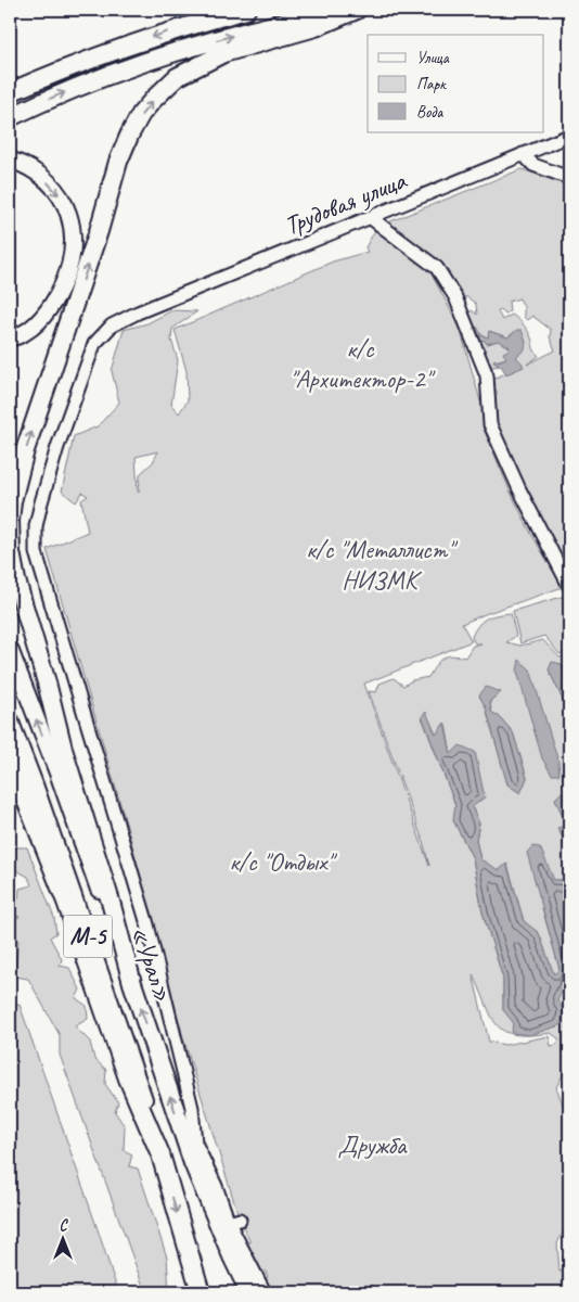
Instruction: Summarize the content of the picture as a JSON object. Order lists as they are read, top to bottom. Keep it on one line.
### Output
{"streets":{"highway":["М-5","«Урал»"],"street":["Трудовая улица"]},"parks":["к/с \"Архитектор-2\"","к/с \"Металлист\" НИЗМК","к/с \"Отдых\"","Дружба"],"legend":["Улица","Парк","Вода"],"north":"top"}
